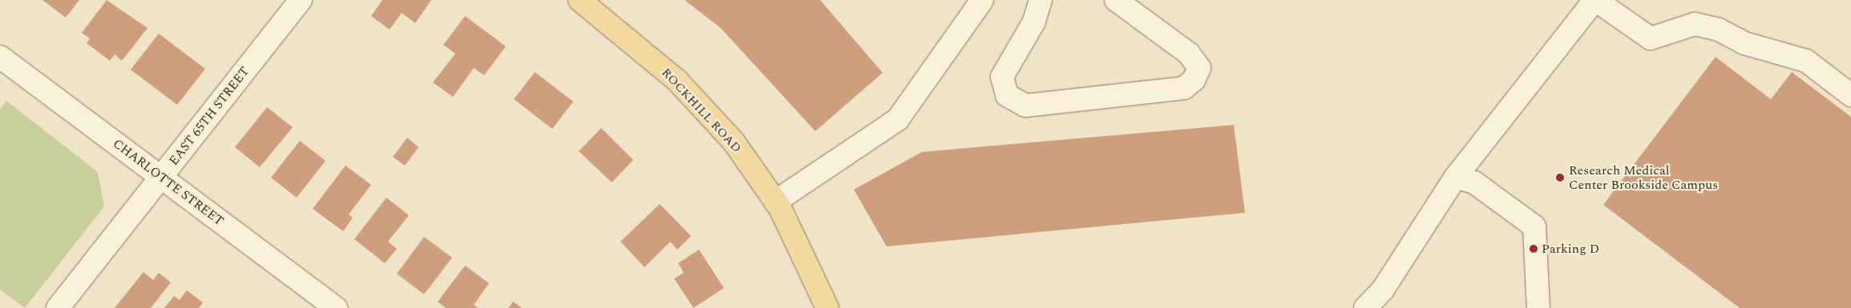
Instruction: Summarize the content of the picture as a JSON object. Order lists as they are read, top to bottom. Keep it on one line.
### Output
{"streets":{"main road":["ROCKHILL ROAD"],"street":["EAST 65TH STREET","CHARLOTTE STREET"]},"crossings":[["EAST 65TH STREET","CHARLOTTE STREET"]],"places":["Research Medical Center Brookside Campus","Parking D"]}
